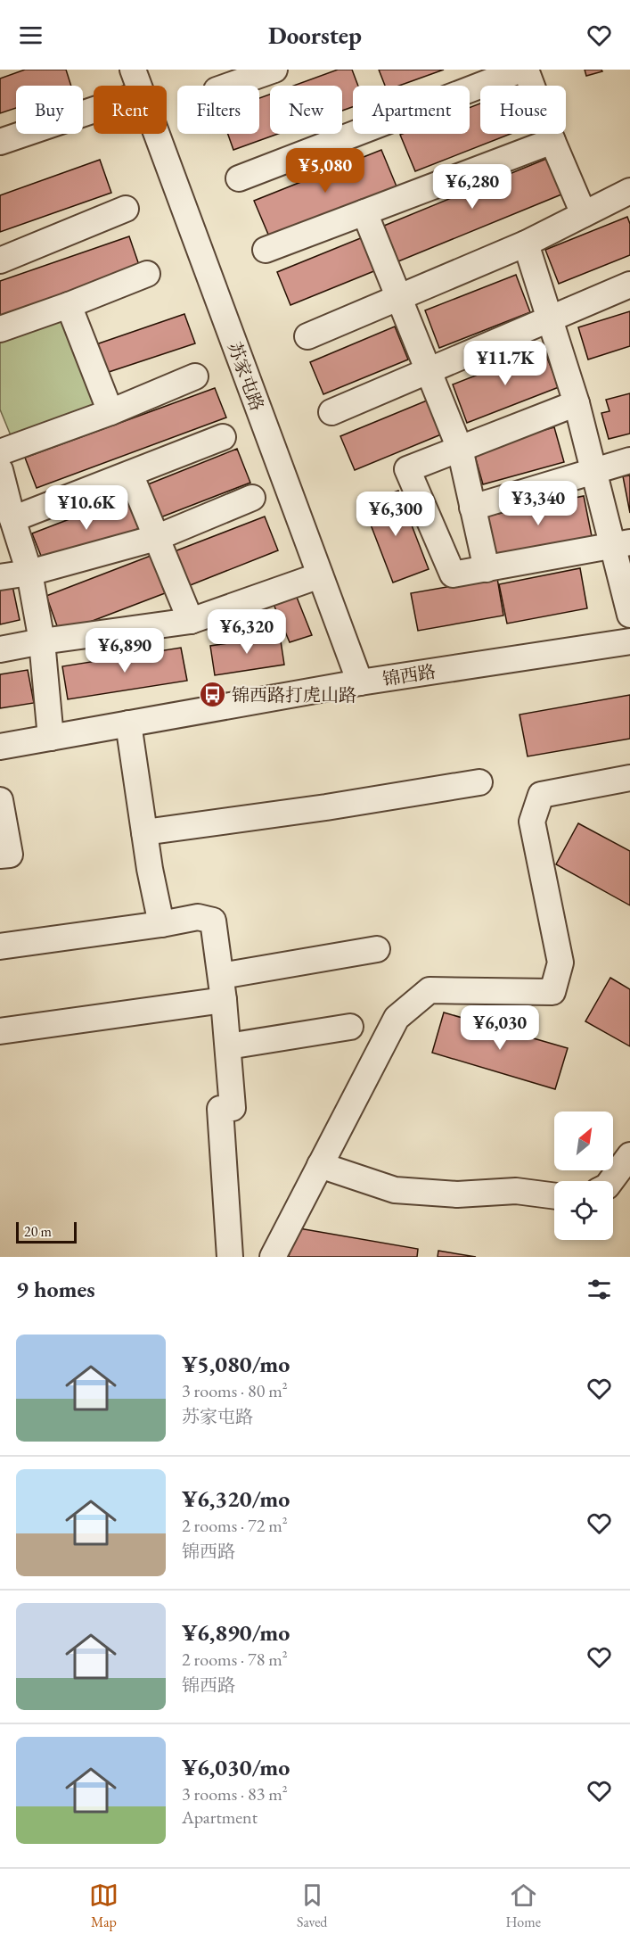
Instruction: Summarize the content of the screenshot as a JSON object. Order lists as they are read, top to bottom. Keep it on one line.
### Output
{"streets":{"street":["苏家屯路","锦西路"]},"crossings":[["苏家屯路","锦西路"]],"places":{"bus stop":["锦西路打虎山路"]},"scale_bar":"20 m","north":"top right","page":{"header":"Doorstep","chip":["Buy","Rent","Filters","New","Apartment","House"],"price":["¥5,080","¥6,280","¥11.7K","¥3,340","¥10.6K","¥6,300","¥6,320","¥6,890","¥6,030"],"scale":"20 m","heading":"9 homes","list":[{"name":"¥5,080/mo","note":"3 rooms · 80 m² · 苏家屯路"},{"name":"¥6,320/mo","note":"2 rooms · 72 m² · 锦西路"},{"name":"¥6,890/mo","note":"2 rooms · 78 m² · 锦西路"},{"name":"¥6,030/mo","note":"3 rooms · 83 m² · Apartment"}],"tabs":["Map","Saved","Home"]}}
